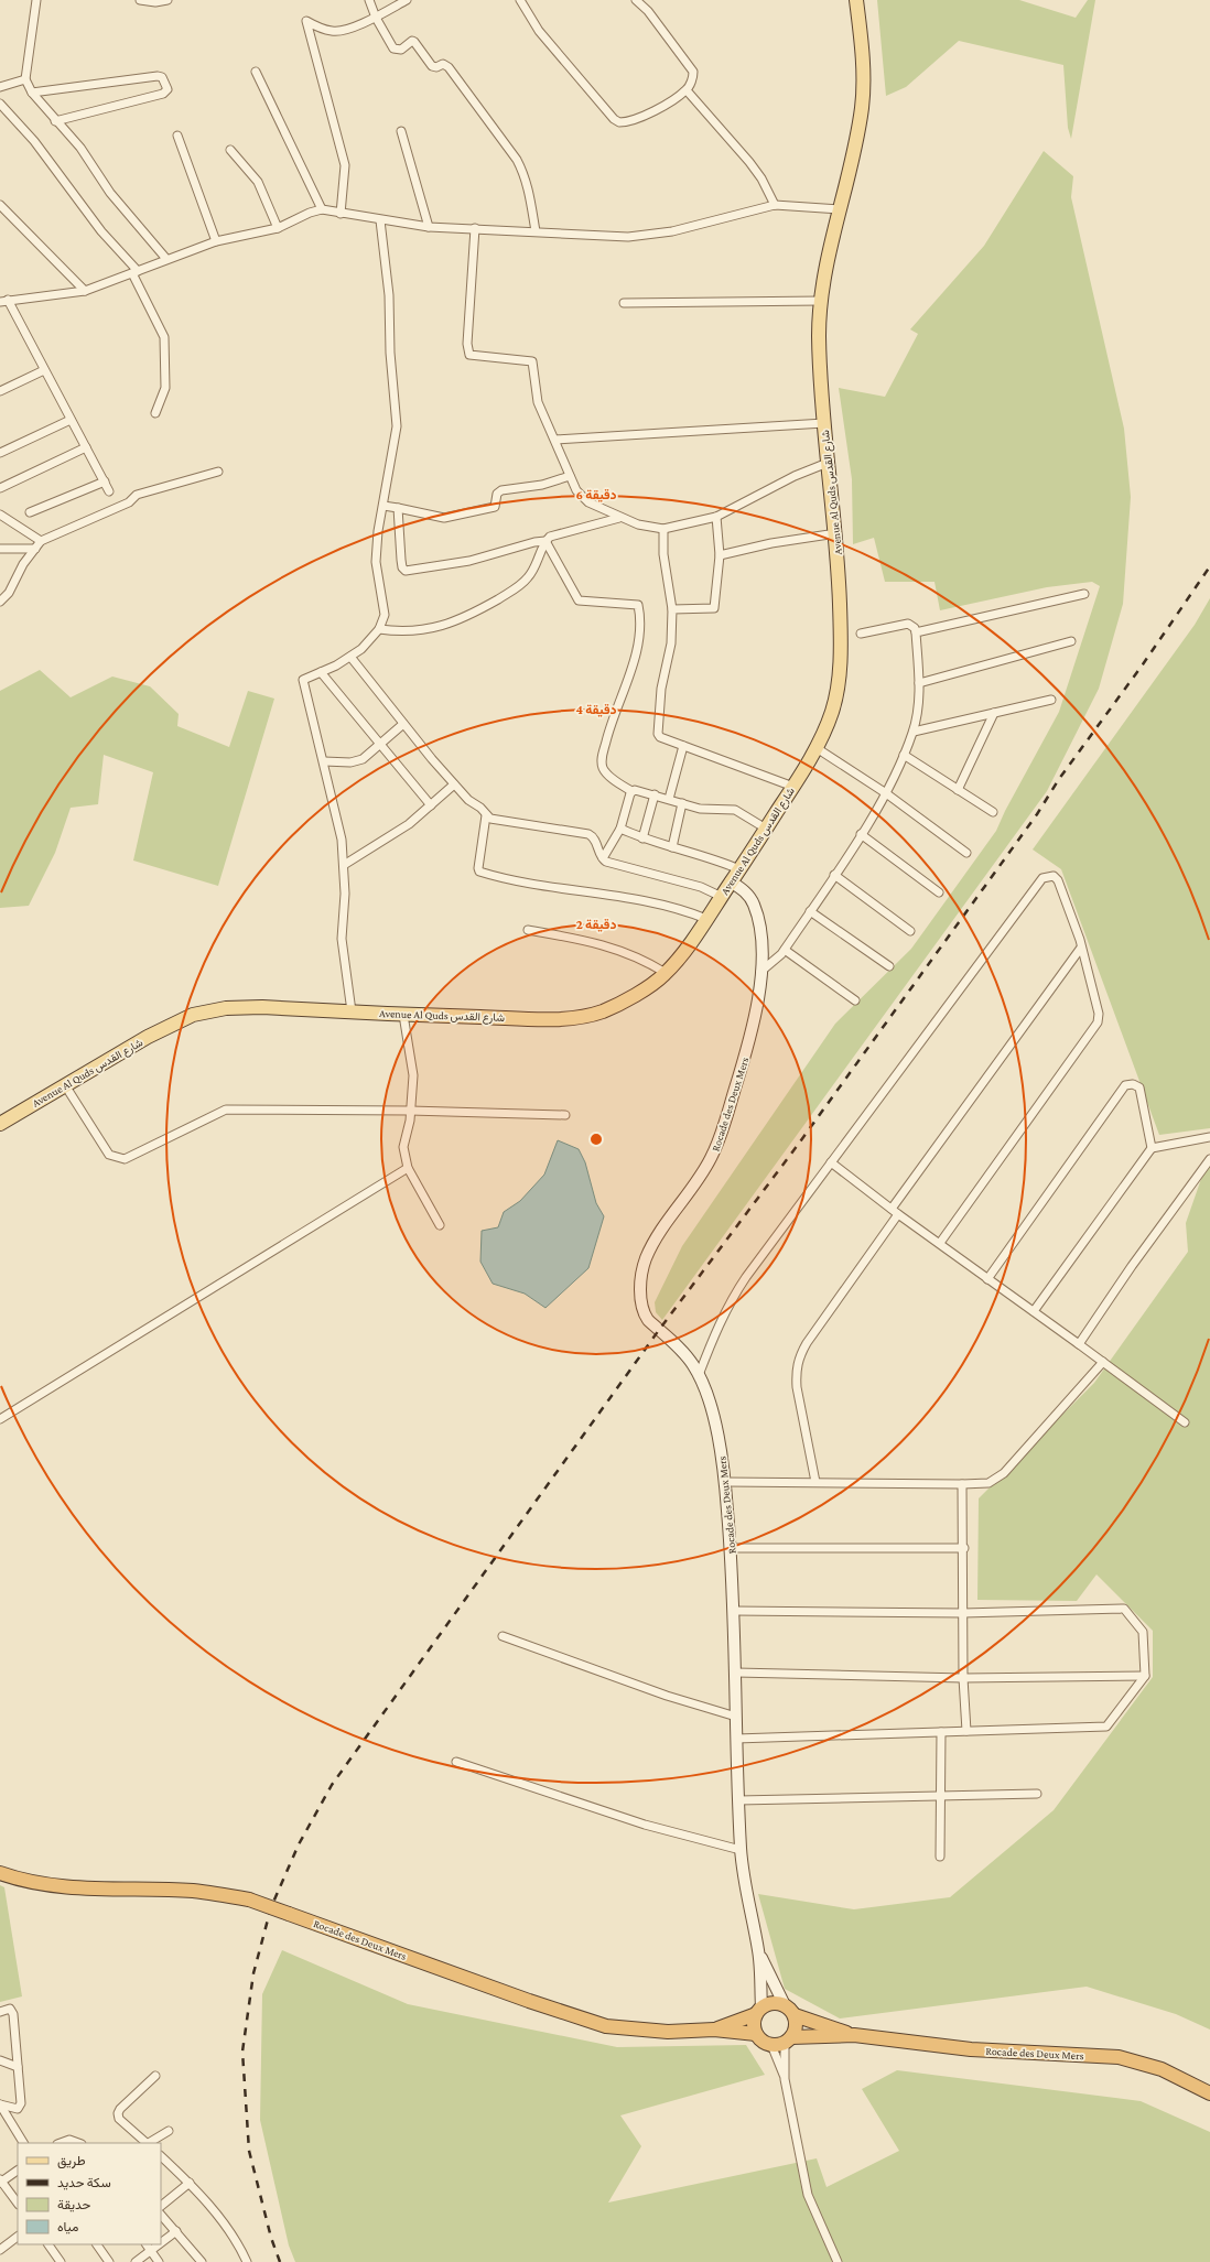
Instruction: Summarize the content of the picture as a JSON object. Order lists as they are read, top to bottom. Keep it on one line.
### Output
{"streets":{"highway":["Rocade des Deux Mers"],"main road":["Avenue Al Quds شارع القدس"]},"crossings":[["Avenue Al Quds شارع القدس","Rocade des Deux Mers"]],"legend":["طريق","سكة حديد","حديقة","مياه"],"rings":["6 دقيقة","4 دقيقة","2 دقيقة"]}
